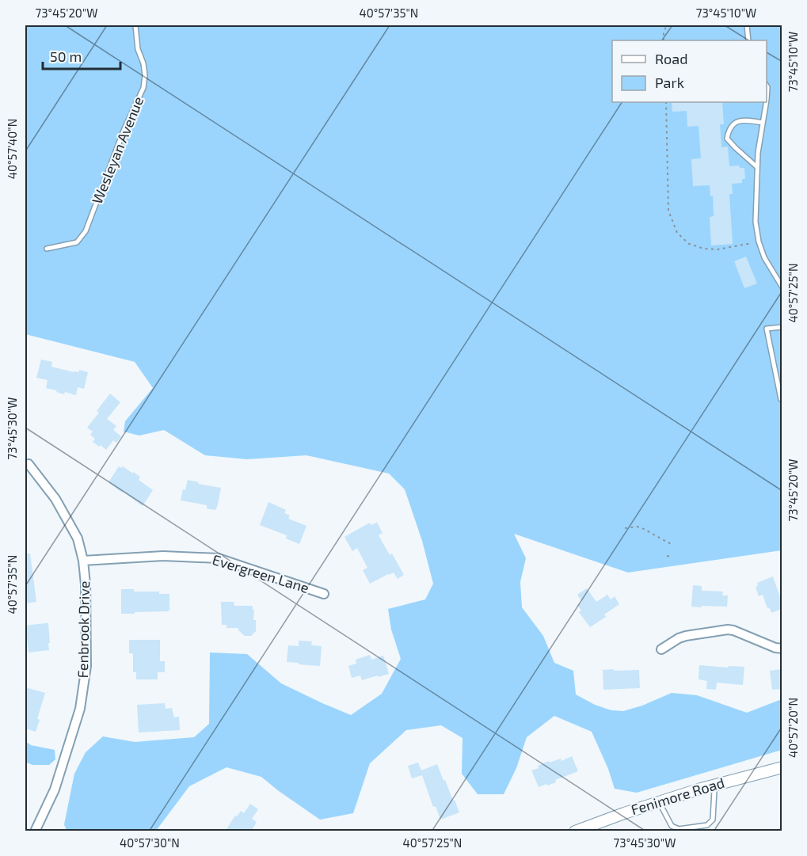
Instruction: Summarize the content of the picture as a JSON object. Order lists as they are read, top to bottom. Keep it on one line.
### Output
{"streets":{"street":["Evergreen Lane","Fenbrook Drive","Fenimore Road"],"lane":["Wesleyan Avenue"]},"crossings":[["Evergreen Lane","Fenbrook Drive"]],"legend":["Road","Park"],"scale_bar":"50 m","coordinates":["73°45'20\"W","40°57'35\"N","73°45'10\"W","40°57'40\"N","40°57'25\"N","73°45'30\"W","40°57'20\"N","40°57'30\"N"]}
